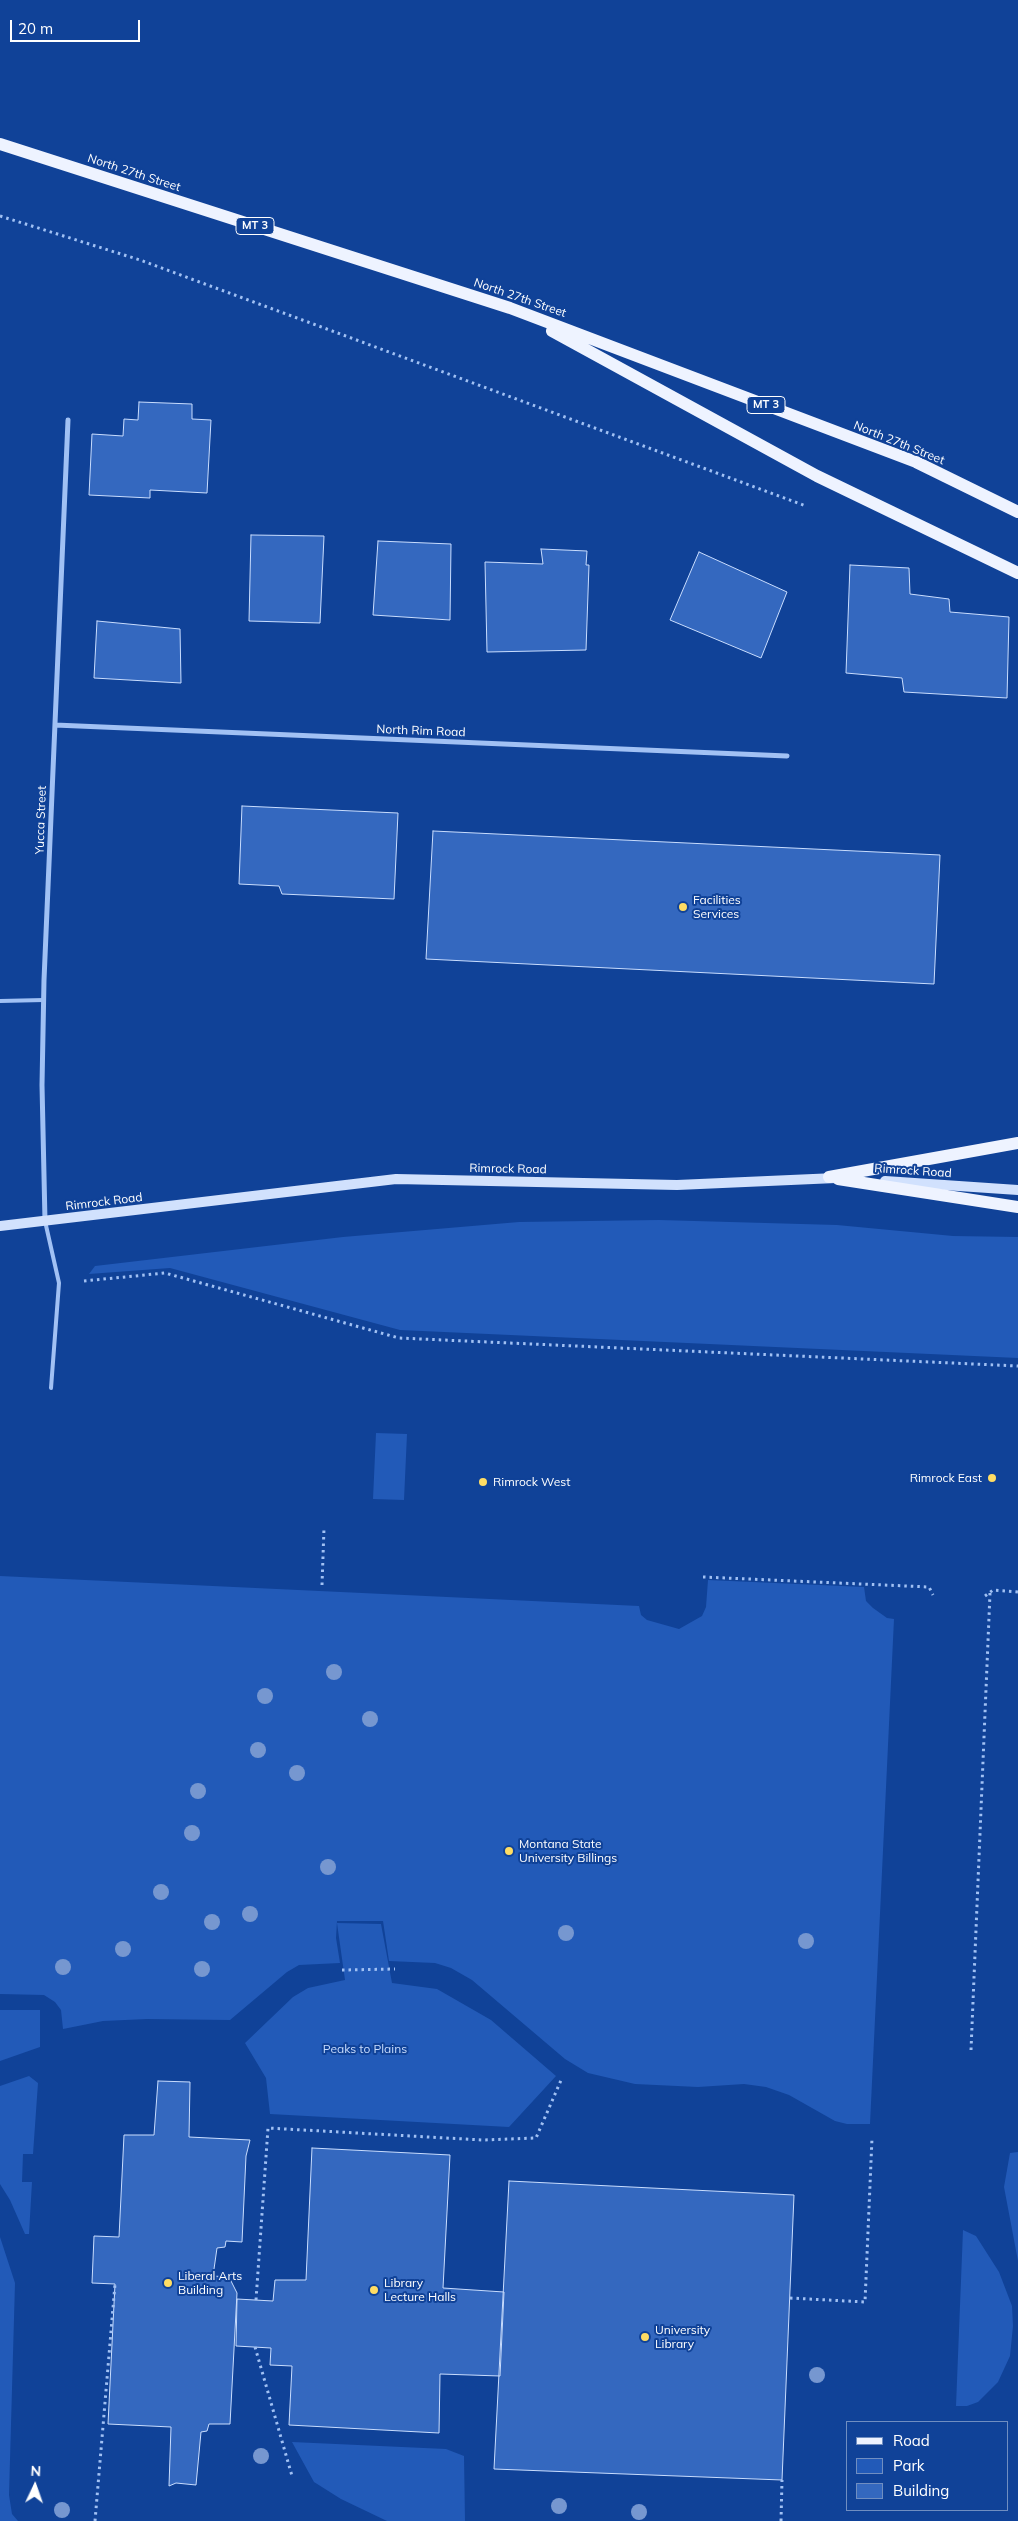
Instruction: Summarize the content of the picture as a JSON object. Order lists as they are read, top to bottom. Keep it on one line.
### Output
{"streets":{"main road":["North 27th Street","MT 3","Rimrock Road"],"street":["North Rim Road","Yucca Street"]},"crossings":[["North Rim Road","Yucca Street"],["Yucca Street","Rimrock Road"]],"parks":["Peaks to Plains"],"places":["Facilities Services","Rimrock East","Rimrock West","Montana State University Billings","Liberal Arts Building","Library Lecture Halls","University Library"],"legend":["Road","Park","Building"],"scale_bar":"20 m","north":"top"}
